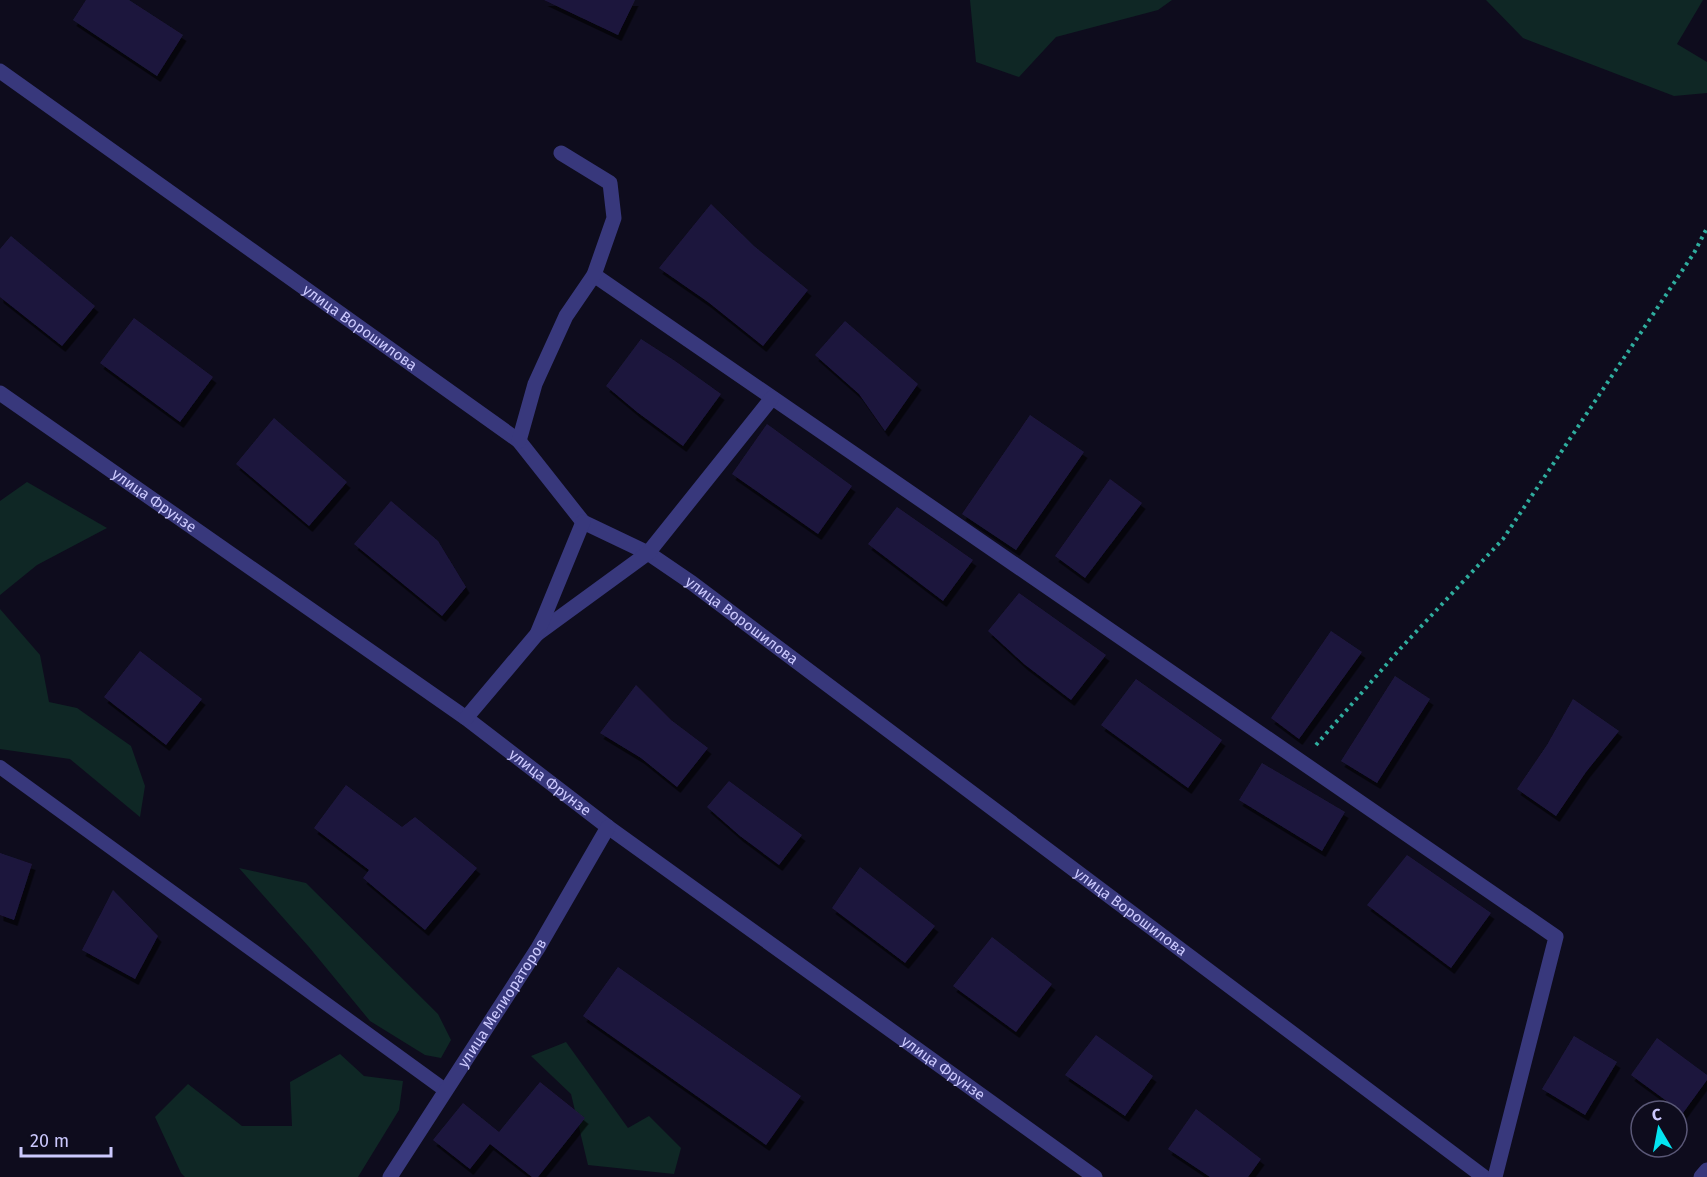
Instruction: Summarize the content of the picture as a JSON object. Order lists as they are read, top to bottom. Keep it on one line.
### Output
{"streets":{"street":["улица Ворошилова","улица Фрунзе","улица Мелиораторов"]},"crossings":[["улица Фрунзе","улица Мелиораторов"]],"scale_bar":"20 m","north":"top"}
